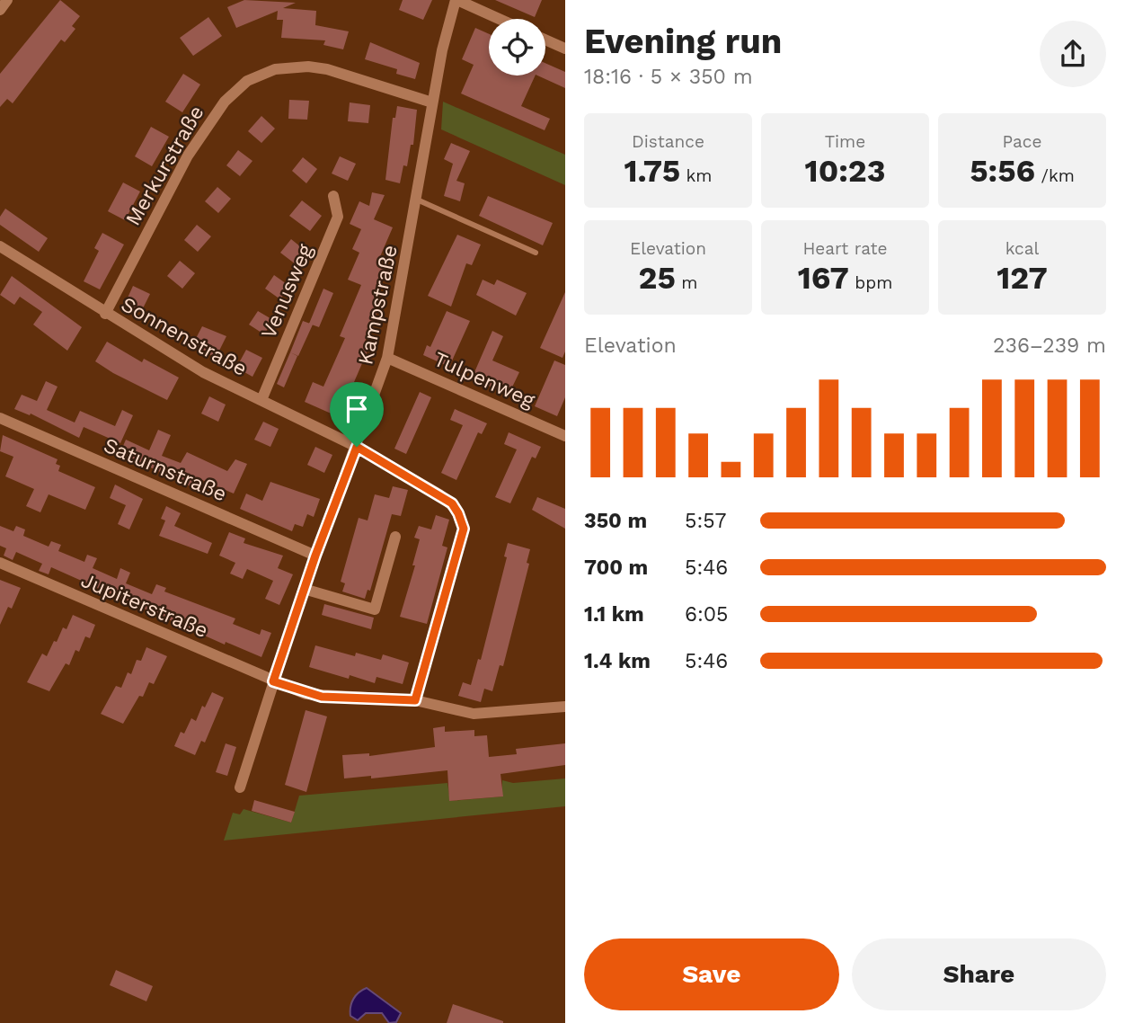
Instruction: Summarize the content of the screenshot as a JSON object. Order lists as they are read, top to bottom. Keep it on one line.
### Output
{"streets":{"street":["Merkurstraße","Venusweg","Kampstraße","Sonnenstraße","Tulpenweg","Saturnstraße","Jupiterstraße"]},"crossings":[["Merkurstraße","Kampstraße"],["Merkurstraße","Sonnenstraße"],["Venusweg","Sonnenstraße"],["Kampstraße","Sonnenstraße"],["Kampstraße","Tulpenweg"],["Kampstraße","Saturnstraße"],["Kampstraße","Jupiterstraße"],["Sonnenstraße","Jupiterstraße"]],"page":{"heading":["Evening run","18:16 · 5 × 350 m"],"stats":[["Distance","1.75 km"],["Time","10:23"],["Pace","5:56 /km"],["Elevation","25 m"],["Heart rate","167 bpm"],["kcal","127"]],"chart":["Elevation","236–239 m"],"list":[{"name":"350 m","note":"5:57"},{"name":"700 m","note":"5:46"},{"name":"1.1 km","note":"6:05"},{"name":"1.4 km","note":"5:46"}],"buttons":["Save","Share"]}}
